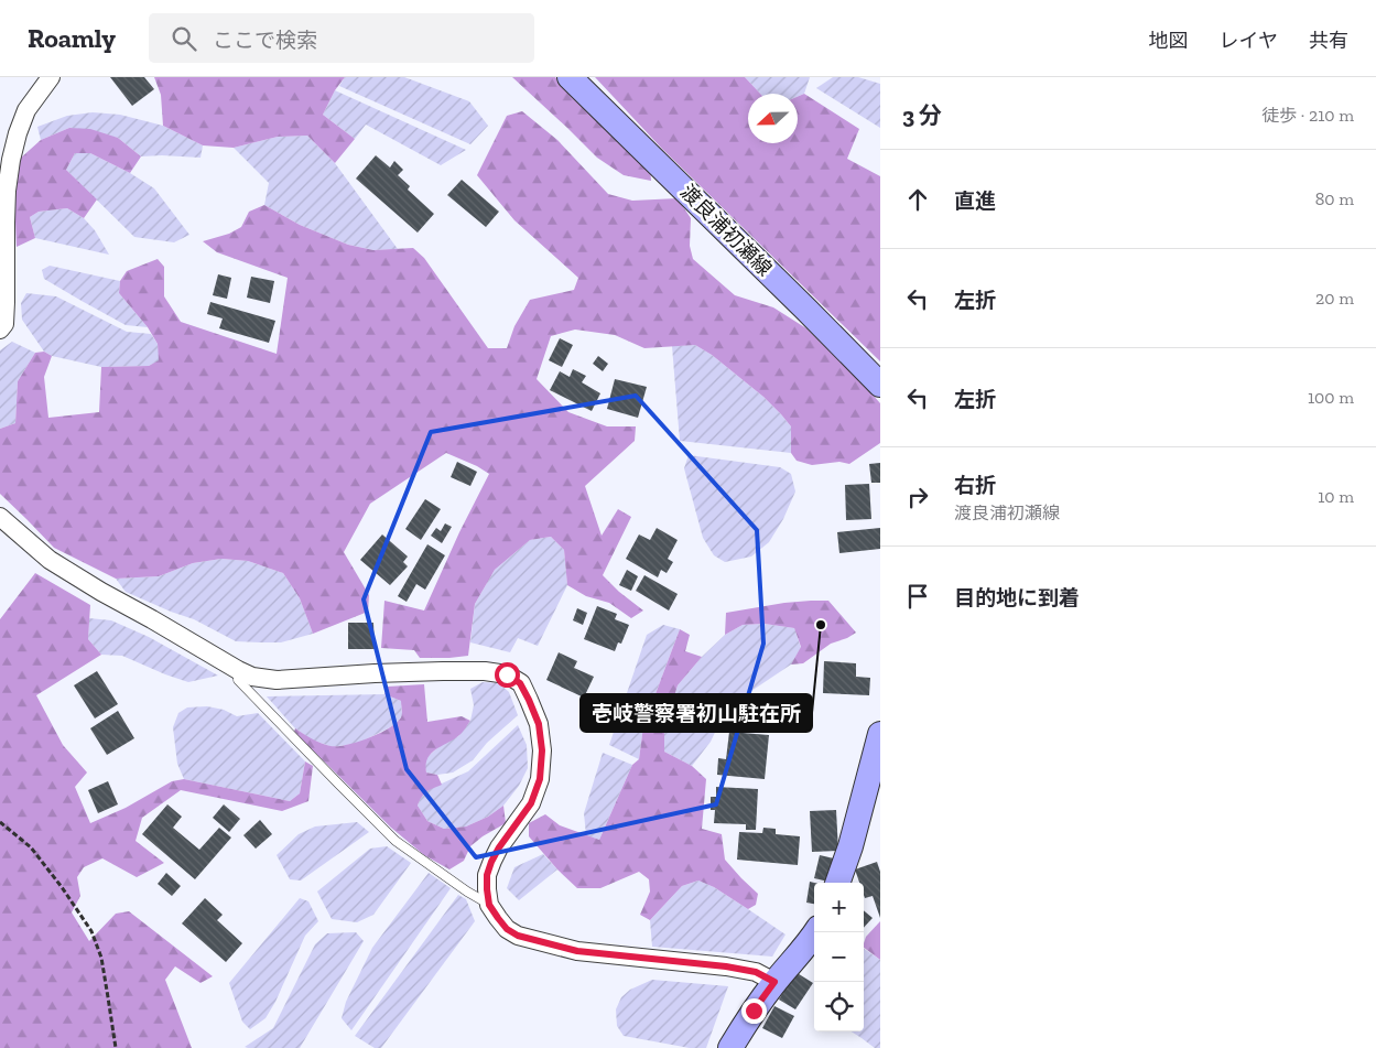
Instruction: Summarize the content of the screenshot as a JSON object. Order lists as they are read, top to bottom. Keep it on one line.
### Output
{"streets":{"main road":["渡良浦初瀬線"]},"places":["壱岐警察署初山駐在所"],"north":"left","page":{"header":"Roamly","search":"ここで検索","nav":["地図","レイヤ","共有"],"heading":["3 分","徒歩 · 210 m"],"list":[["直進","80 m"],["左折","20 m"],["左折","100 m"],["右折","渡良浦初瀬線","10 m"],"目的地に到着"],"map_buttons":["+","−"]}}
